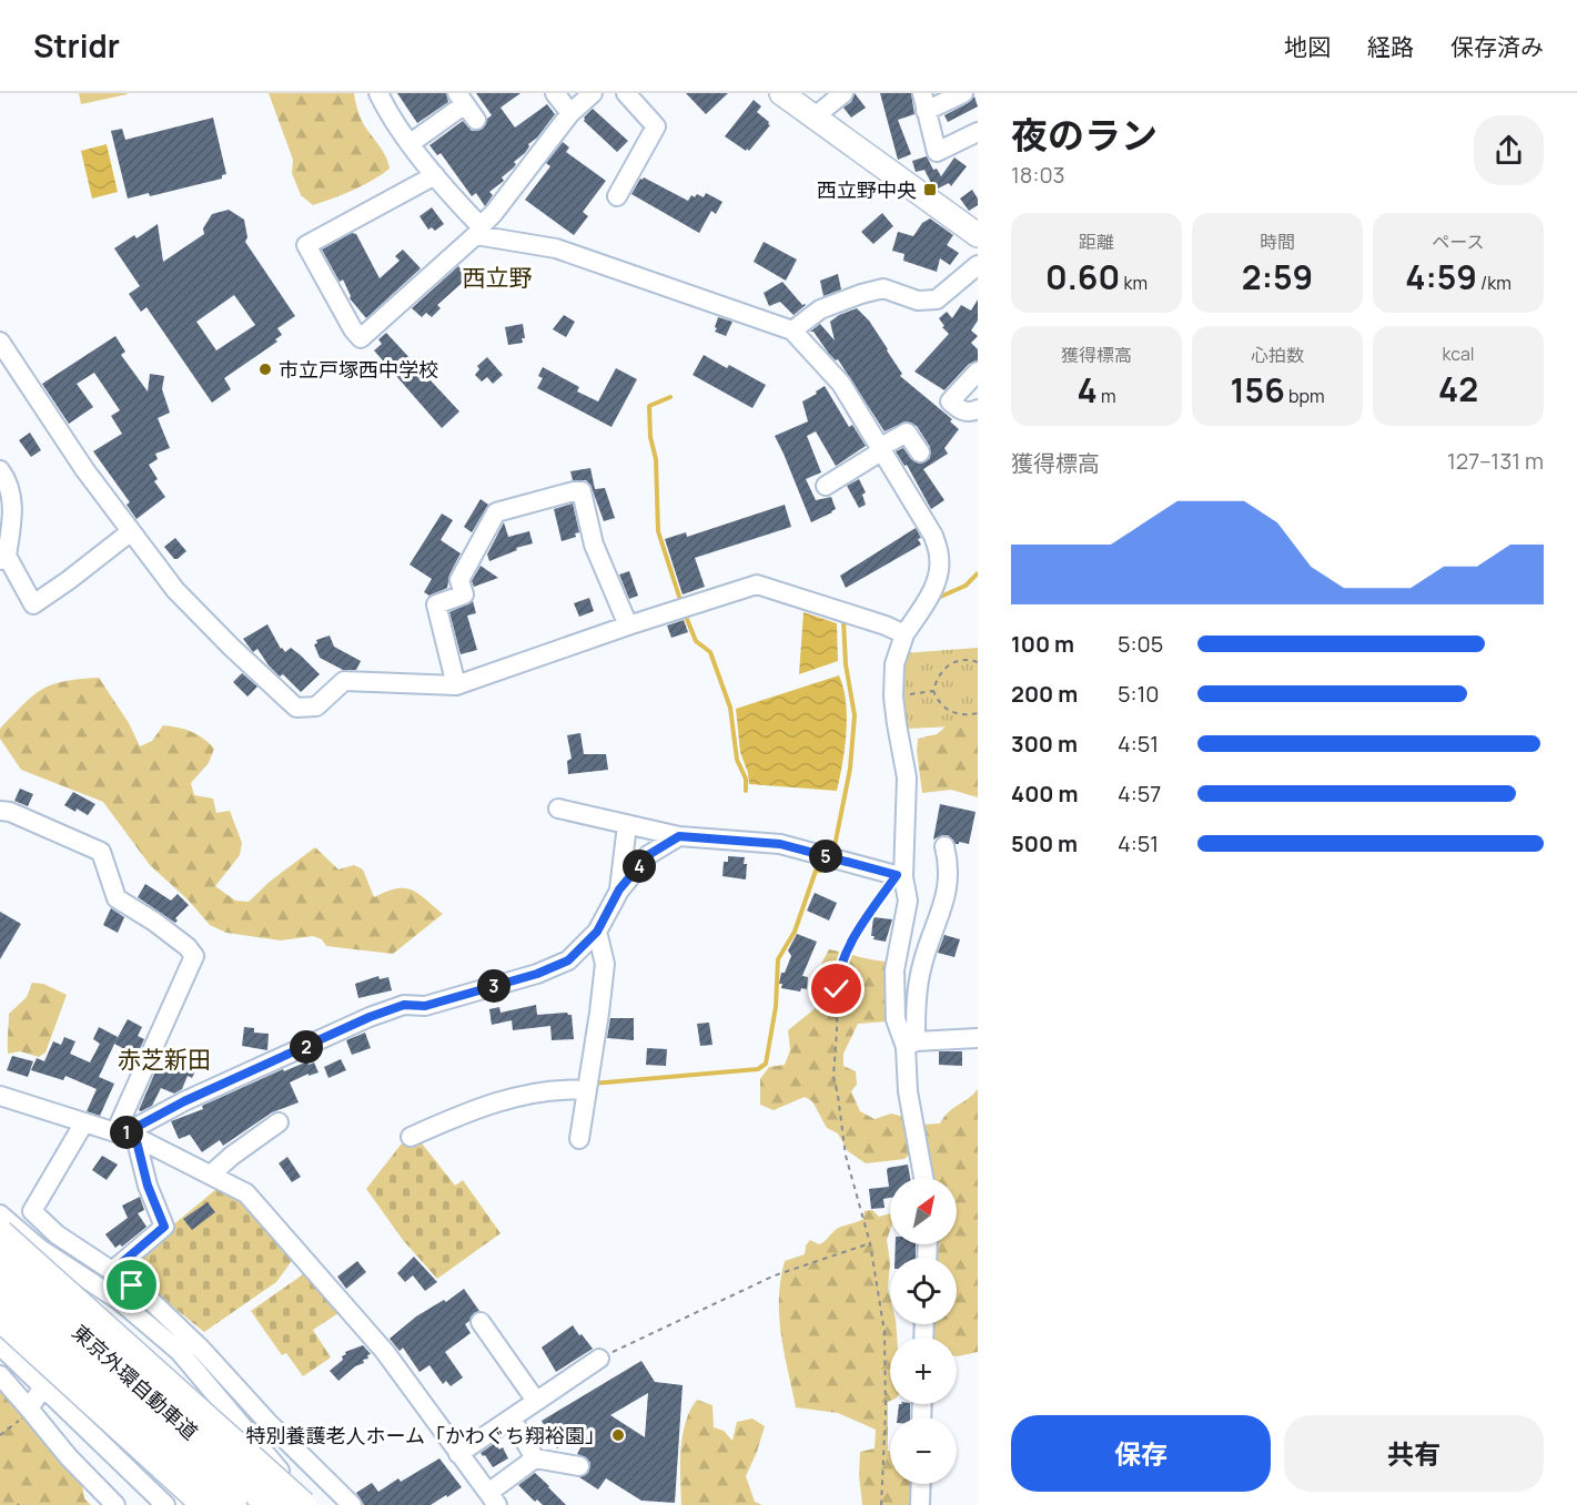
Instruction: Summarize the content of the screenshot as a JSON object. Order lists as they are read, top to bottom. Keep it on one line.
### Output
{"streets":{"highway":["東京外環自動車道"]},"districts":["西立野","赤芝新田"],"places":{"transit":["西立野中央"],"other":["市立戸塚西中学校","特別養護老人ホーム「かわぐち翔裕園」"]},"north":"top right","page":{"header":"Stridr","nav":["地図","経路","保存済み"],"heading":["夜のラン","18:03"],"stats":[["距離","0.60 km"],["時間","2:59"],["ペース","4:59 /km"],["獲得標高","4 m"],["心拍数","156 bpm"],["kcal","42"]],"chart":["獲得標高","127–131 m"],"list":[{"name":"100 m","note":"5:05"},{"name":"200 m","note":"5:10"},{"name":"300 m","note":"4:51"},{"name":"400 m","note":"4:57"},{"name":"500 m","note":"4:51"}],"pins":["5","4","3","2","1"],"map_buttons":["+","−"],"buttons":["保存","共有"]}}
